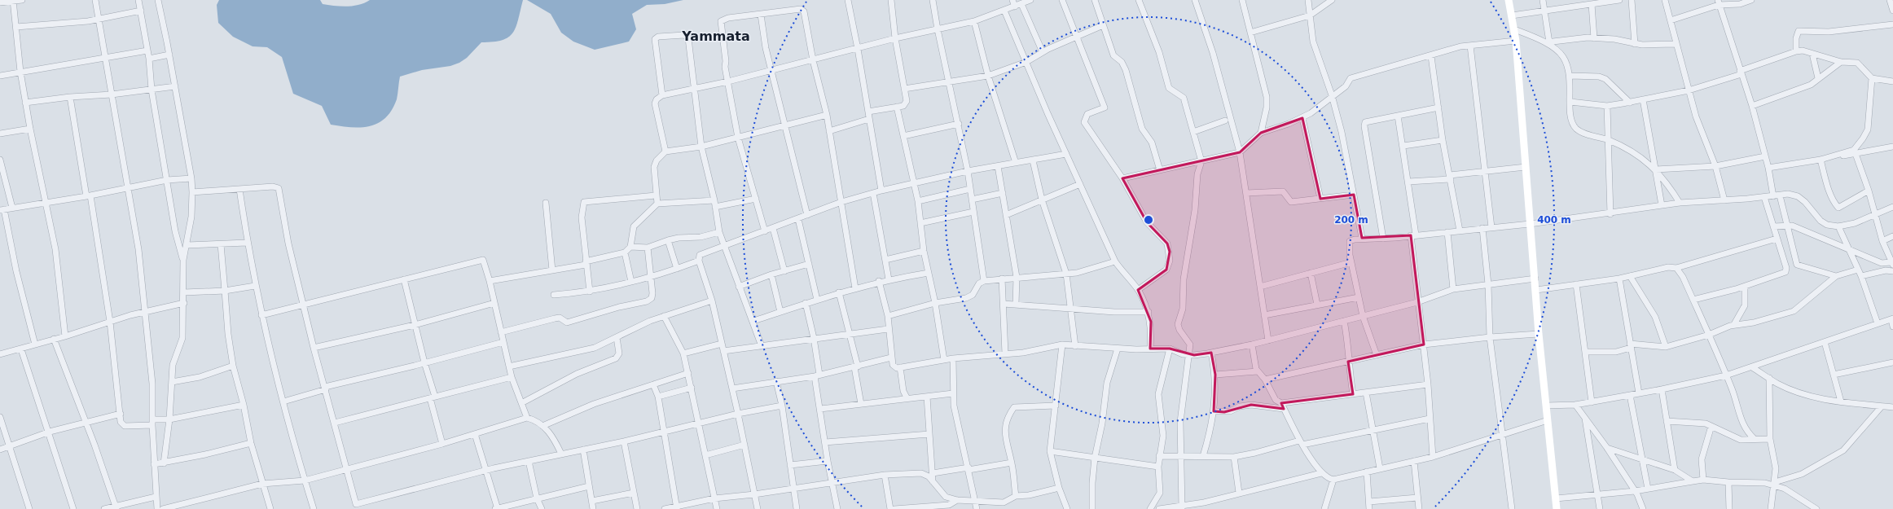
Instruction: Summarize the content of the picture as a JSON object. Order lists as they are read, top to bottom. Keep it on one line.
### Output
{"districts":["Yammata"],"rings":["200 m","400 m"]}
